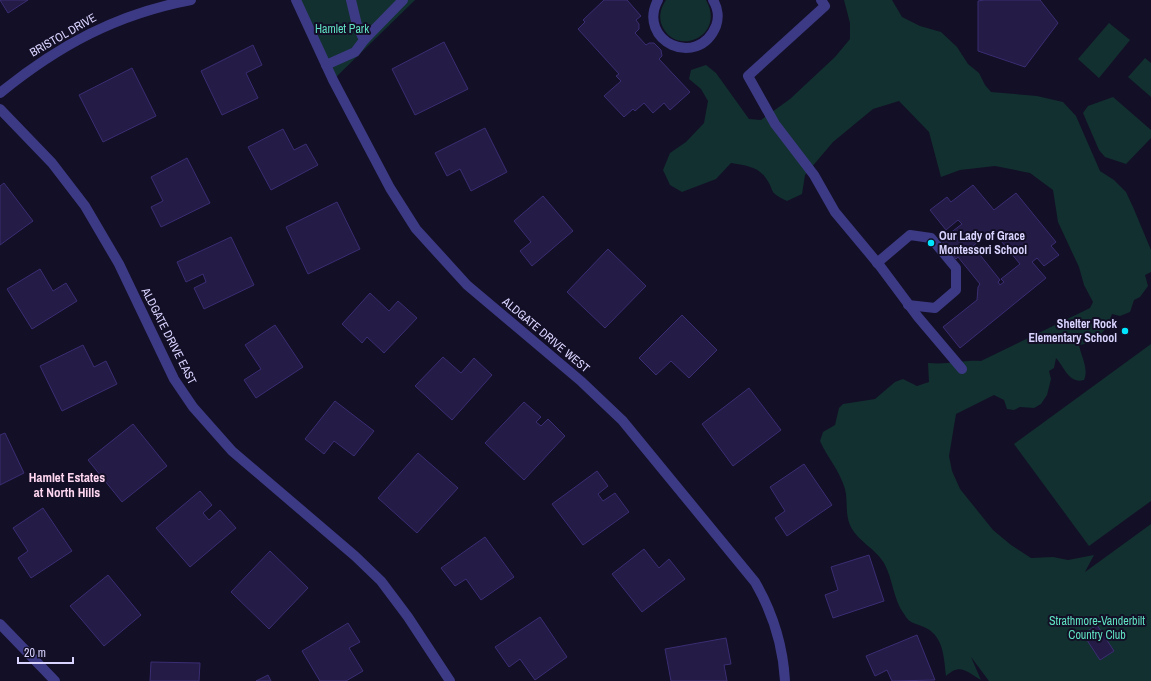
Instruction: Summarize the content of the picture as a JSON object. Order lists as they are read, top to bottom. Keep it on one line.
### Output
{"streets":{"street":["BRISTOL DRIVE","ALDGATE DRIVE WEST","ALDGATE DRIVE EAST"]},"districts":["Hamlet Estates at North Hills"],"parks":["Hamlet Park","Strathmore-Vanderbilt Country Club"],"places":["Our Lady of Grace Montessori School","Shelter Rock Elementary School"],"scale_bar":"20 m"}
